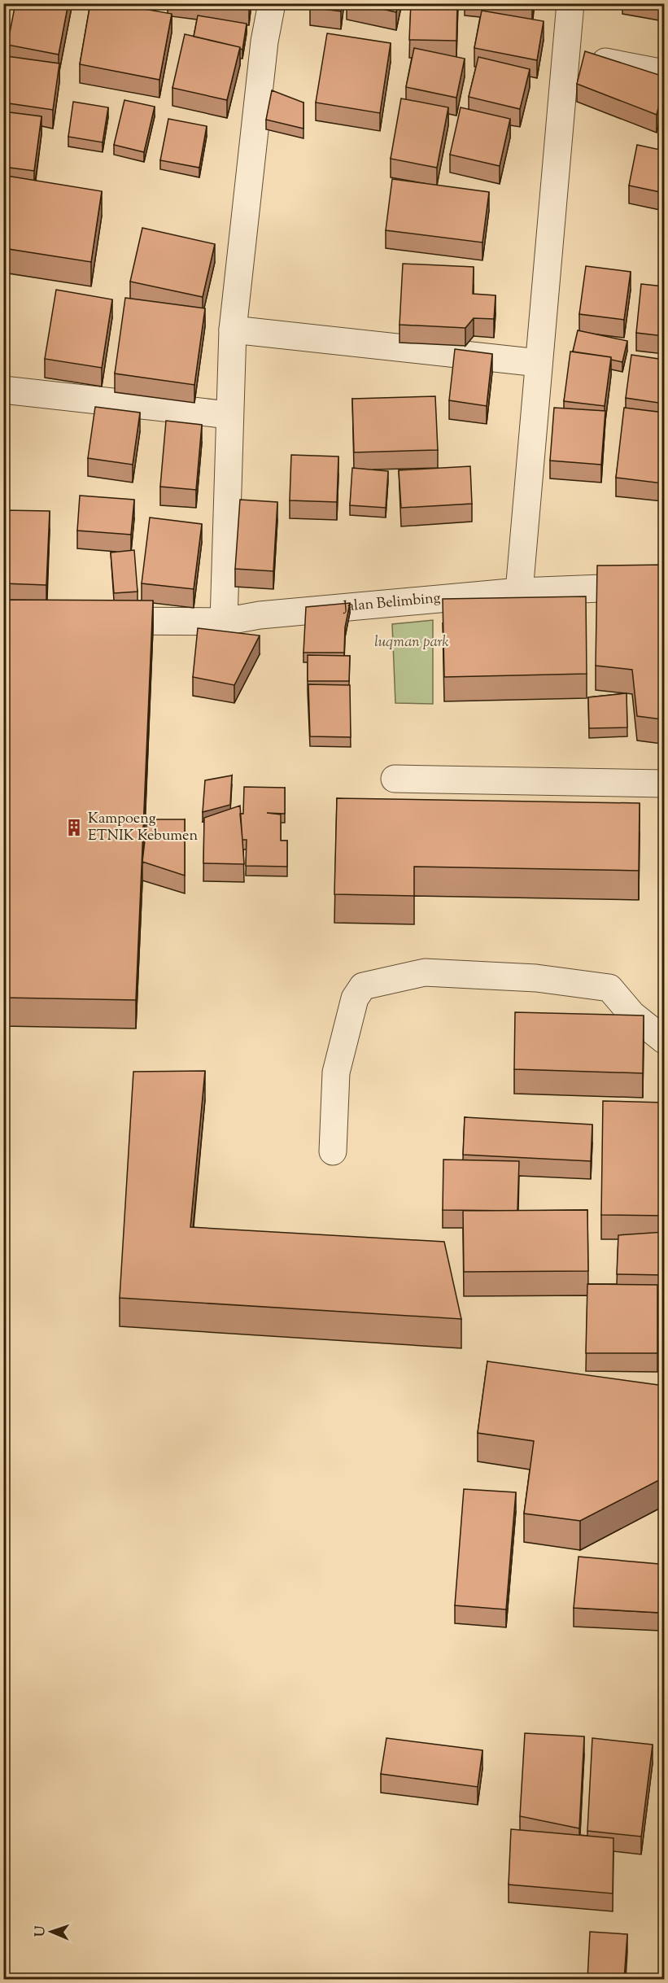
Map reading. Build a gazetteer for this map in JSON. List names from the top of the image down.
{
  "streets": {
    "street": ["Jalan Belimbing"]
  },
  "parks": ["luqman park"],
  "places": {
    "building": ["Kampoeng ETNIK Kebumen"]
  },
  "north": "left"
}
